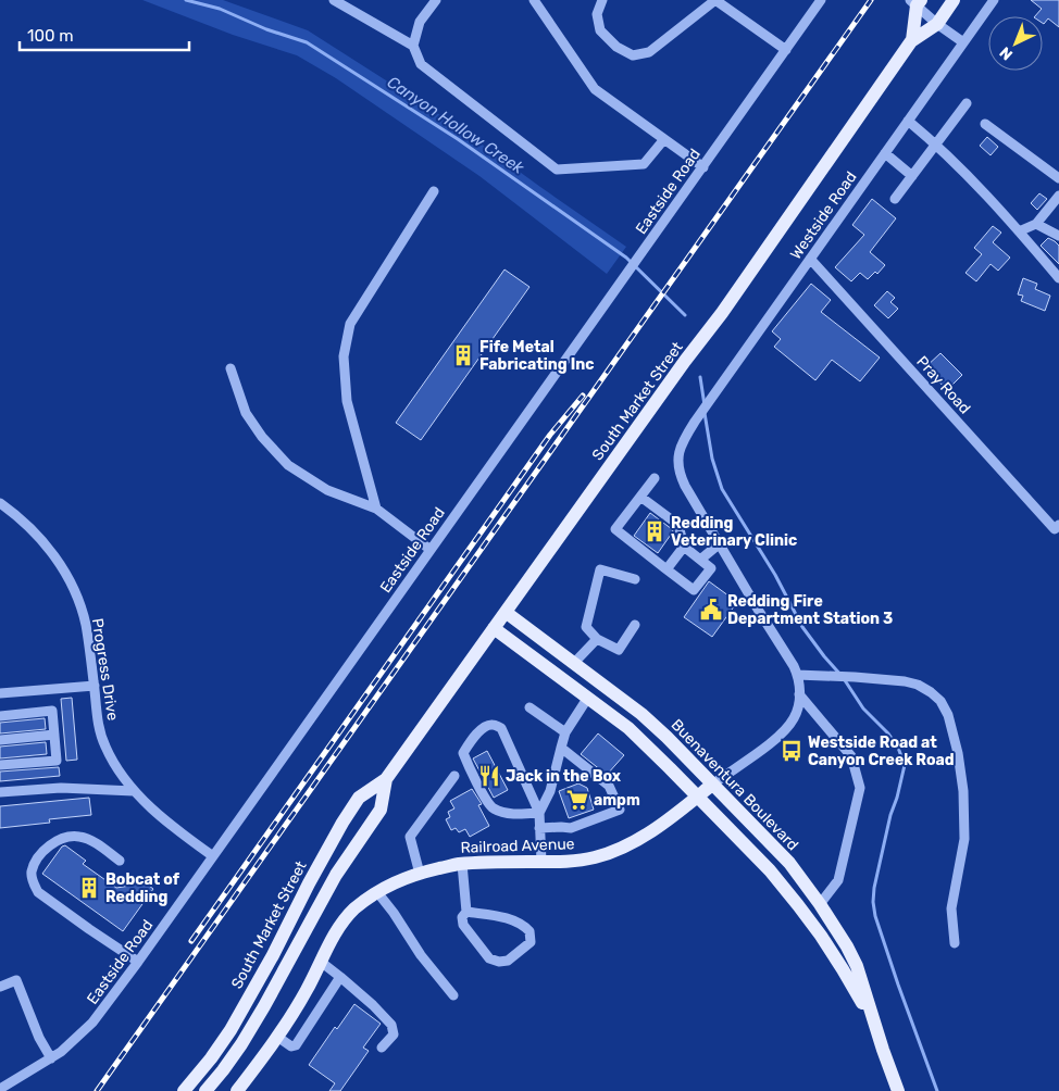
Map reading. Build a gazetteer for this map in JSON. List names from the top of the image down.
{
  "streets": {
    "main road": ["South Market Street", "Buenaventura Boulevard", "Railroad Avenue"],
    "street": [
      "Eastside Road",
      "Westside Road",
      "Pray Road",
      "Progress Drive"
    ]
  },
  "crossings": [
    ["Eastside Road", "Progress Drive"],
    ["Westside Road", "Pray Road"],
    ["South Market Street", "Buenaventura Boulevard"],
    ["Buenaventura Boulevard", "Railroad Avenue"]
  ],
  "water": ["Canyon Hollow Creek"],
  "places": {
    "building": ["Fife Metal Fabricating Inc", "Redding Veterinary Clinic", "Bobcat of Redding"],
    "public building": ["Redding Fire Department Station 3"],
    "bus stop": ["Westside Road at Canyon Creek Road"],
    "restaurant": ["Jack in the Box"],
    "supermarket": ["ampm"]
  },
  "scale_bar": "100 m",
  "north": "bottom left"
}
